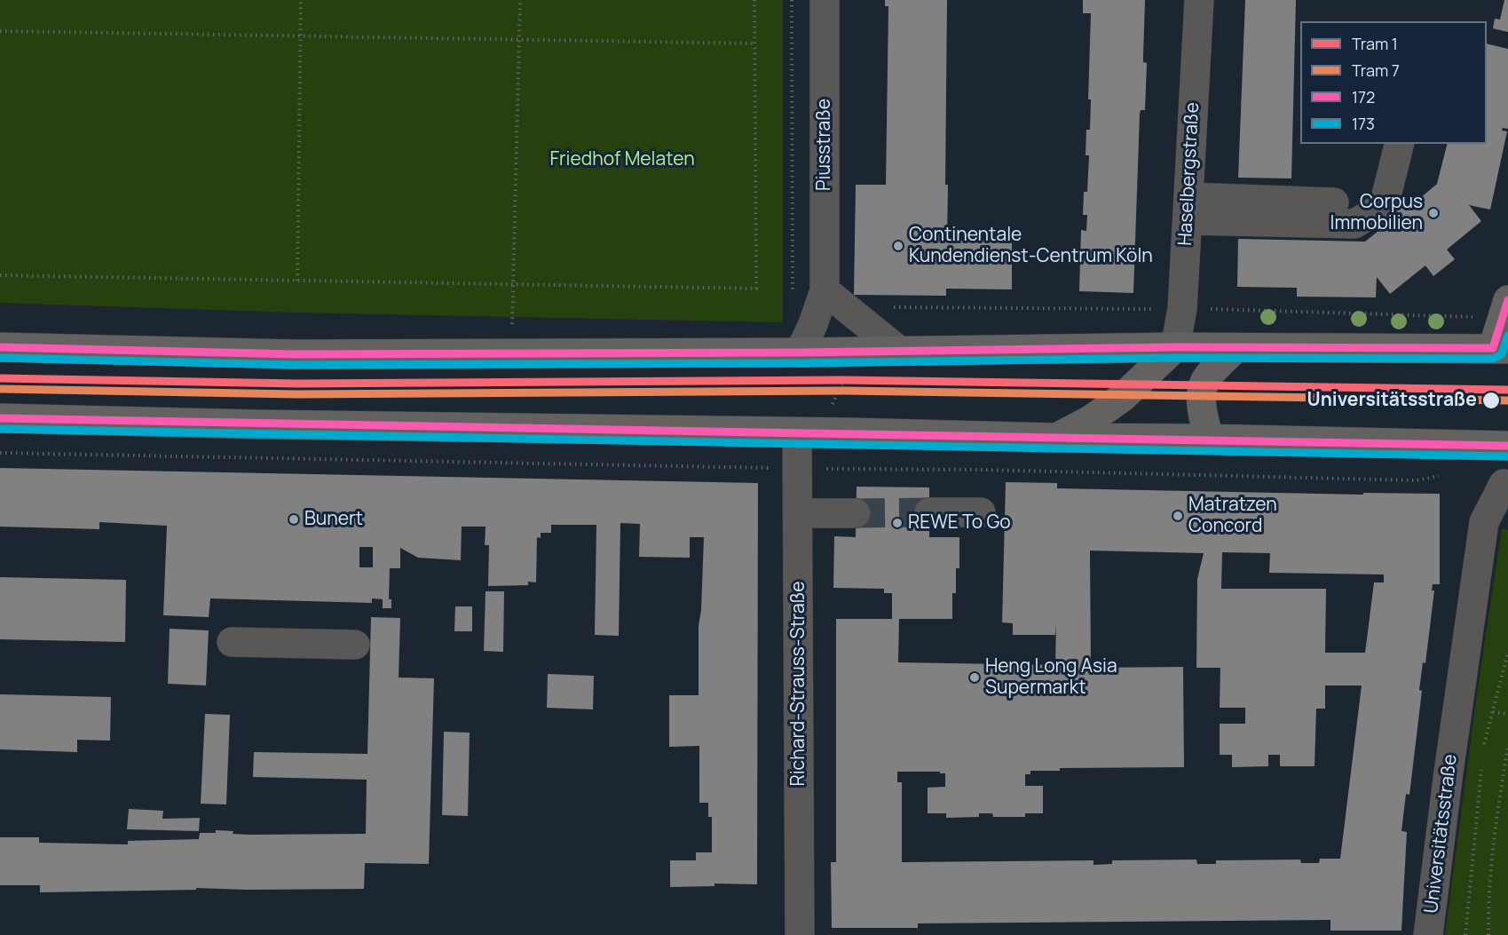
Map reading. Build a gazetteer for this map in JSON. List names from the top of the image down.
{
  "streets": {
    "street": [
      "Piusstraße",
      "Haselbergstraße",
      "Richard-Strauss-Straße",
      "Universitätsstraße"
    ]
  },
  "parks": ["Friedhof Melaten"],
  "places": [
    "Corpus Immobilien",
    "Continentale Kundendienst-Centrum Köln",
    "Universitätsstraße",
    "Matratzen Concord",
    "Bunert",
    "REWE To Go",
    "Heng Long Asia Supermarkt"
  ],
  "lines": [
    "transit line 172",
    "transit line 173",
    "tram line 1",
    "tram line 7"
  ],
  "legend": [
    "Tram 1",
    "Tram 7",
    "172",
    "173"
  ]
}
